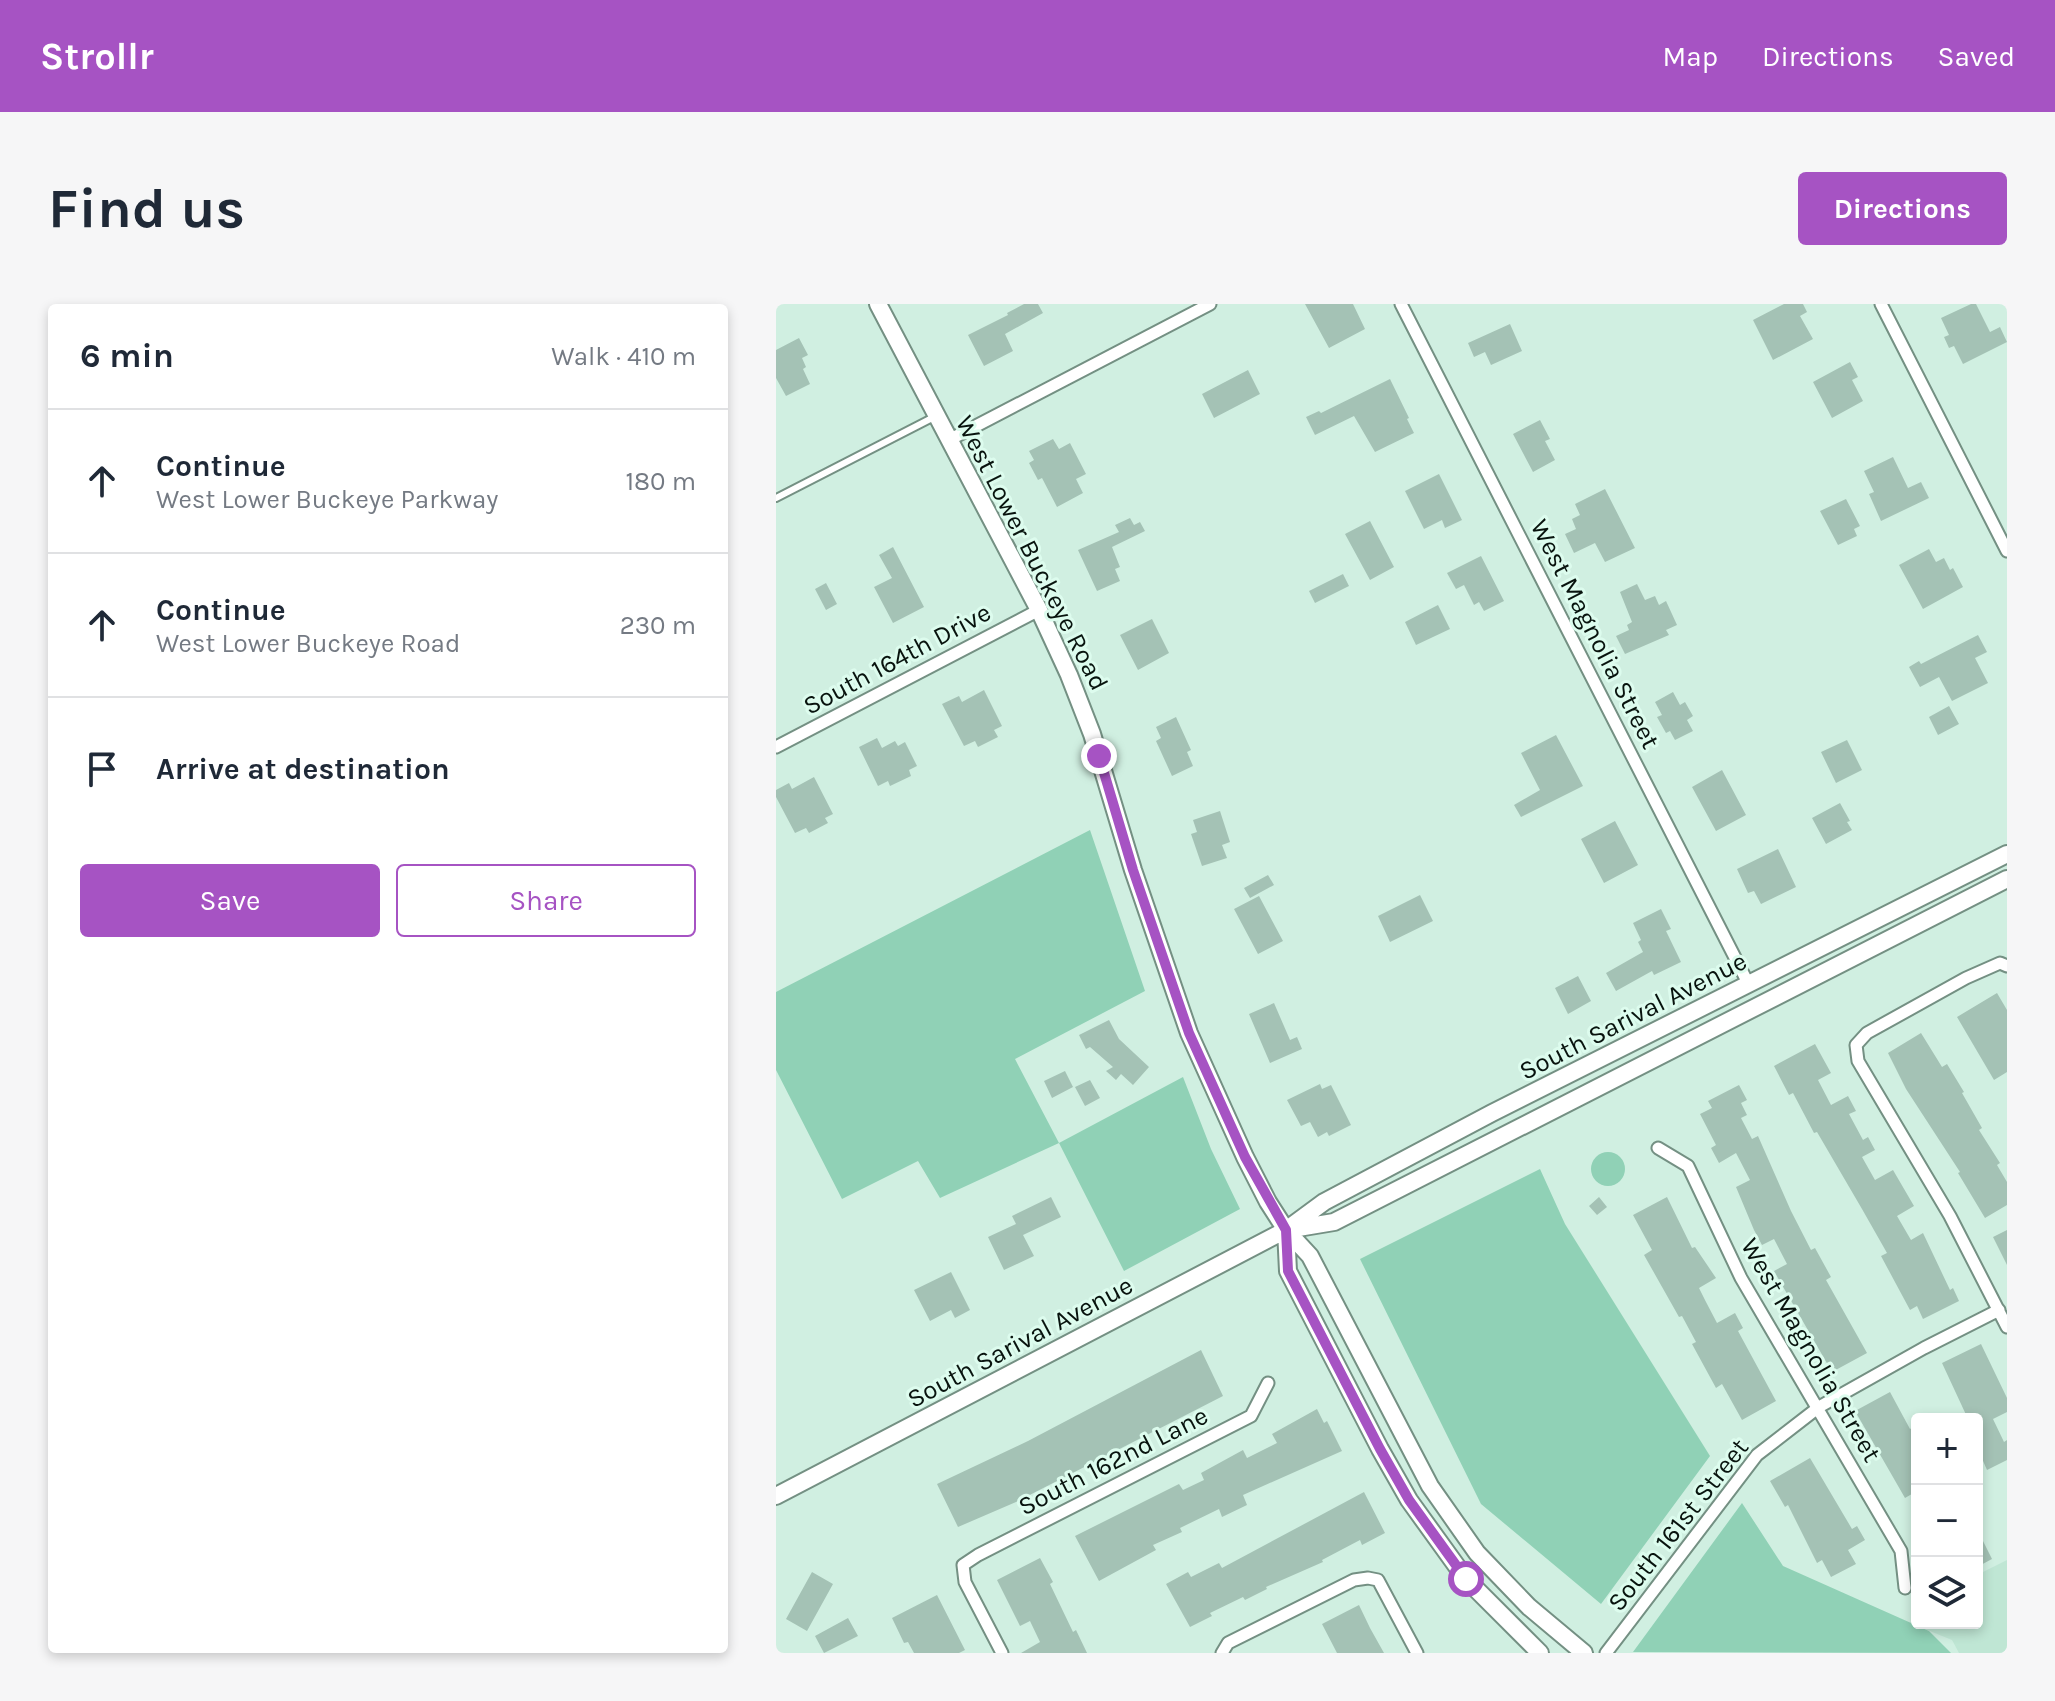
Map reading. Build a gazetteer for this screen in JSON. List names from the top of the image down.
{
  "streets": {
    "main road": ["West Lower Buckeye Road", "South Sarival Avenue"],
    "street": [
      "West Magnolia Street",
      "South 164th Drive",
      "South 162nd Lane",
      "South 161st Street"
    ]
  },
  "crossings": [
    ["West Lower Buckeye Road", "South 164th Drive"],
    ["West Lower Buckeye Road", "South Sarival Avenue"],
    ["West Magnolia Street", "South Sarival Avenue"],
    ["West Magnolia Street", "South 161st Street"]
  ],
  "page": {
    "header": "Strollr",
    "nav": ["Map", "Directions", "Saved"],
    "buttons": [
      "Directions",
      ["Save", "Share"]
    ],
    "title": "Find us",
    "heading": ["6 min", "Walk · 410 m"],
    "list": [
      ["Continue", "West Lower Buckeye Parkway", "180 m"],
      ["Continue", "West Lower Buckeye Road", "230 m"],
      "Arrive at destination"
    ],
    "map_buttons": ["+", "−"]
  }
}
